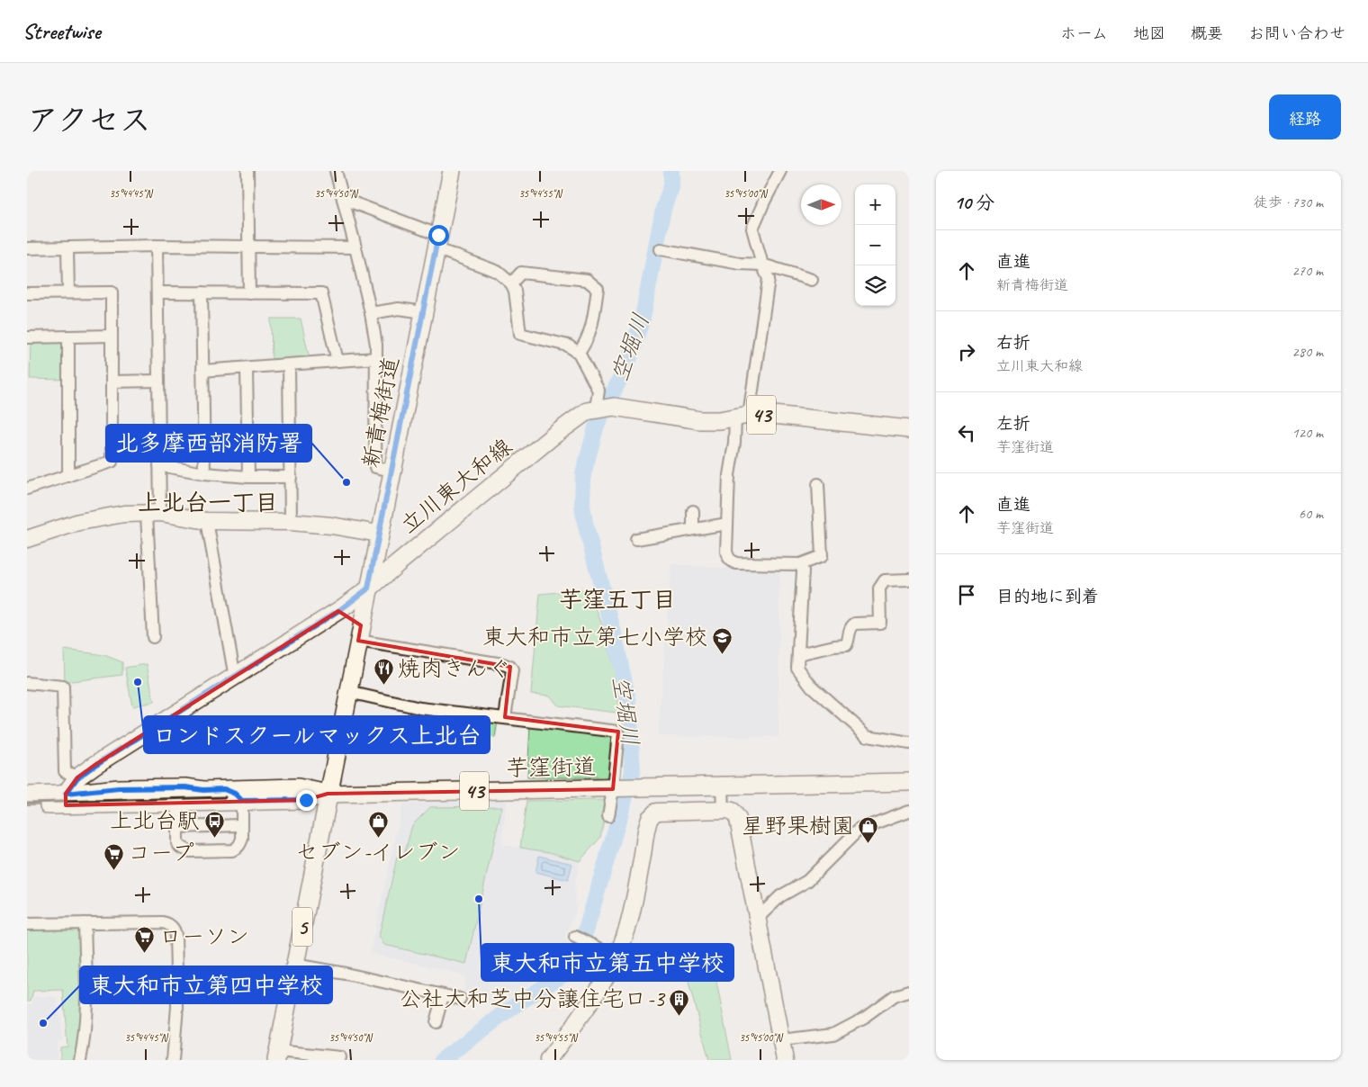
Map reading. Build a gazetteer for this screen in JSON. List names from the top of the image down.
{
  "streets": {
    "main road": [
      "新青梅街道",
      "43",
      "立川東大和線",
      "芋窪街道",
      "5"
    ]
  },
  "crossings": [
    ["新青梅街道", "立川東大和線"],
    ["新青梅街道", "芋窪街道"],
    ["立川東大和線", "芋窪街道"]
  ],
  "districts": ["上北台一丁目", "芋窪五丁目"],
  "water": ["空堀川"],
  "places": {
    "other": [
      "北多摩西部消防署",
      "ロンドスクールマックス上北台",
      "東大和市立第五中学校",
      "東大和市立第四中学校"
    ],
    "school or university": ["東大和市立第七小学校"],
    "restaurant": ["焼肉きんぐ"],
    "bus stop": ["上北台駅"],
    "shop": ["セブン-イレブン", "星野果樹園"],
    "supermarket": ["コープ", "ローソン"],
    "building": ["公社大和芝中分譲住宅ロ-3"]
  },
  "north": "right",
  "page": {
    "header": "Streetwise",
    "nav": [
      "ホーム",
      "地図",
      "概要",
      "お問い合わせ"
    ],
    "title": "アクセス",
    "buttons": "経路",
    "heading": ["10 分", "徒歩 · 730 m"],
    "map_buttons": ["+", "−"],
    "list": [
      ["直進", "新青梅街道", "270 m"],
      ["右折", "立川東大和線", "280 m"],
      ["左折", "芋窪街道", "120 m"],
      ["直進", "芋窪街道", "60 m"],
      "目的地に到着"
    ]
  },
  "coordinates": [
    "35°44'45\"N",
    "35°44'50\"N",
    "35°44'55\"N",
    "35°45'00\"N"
  ]
}
